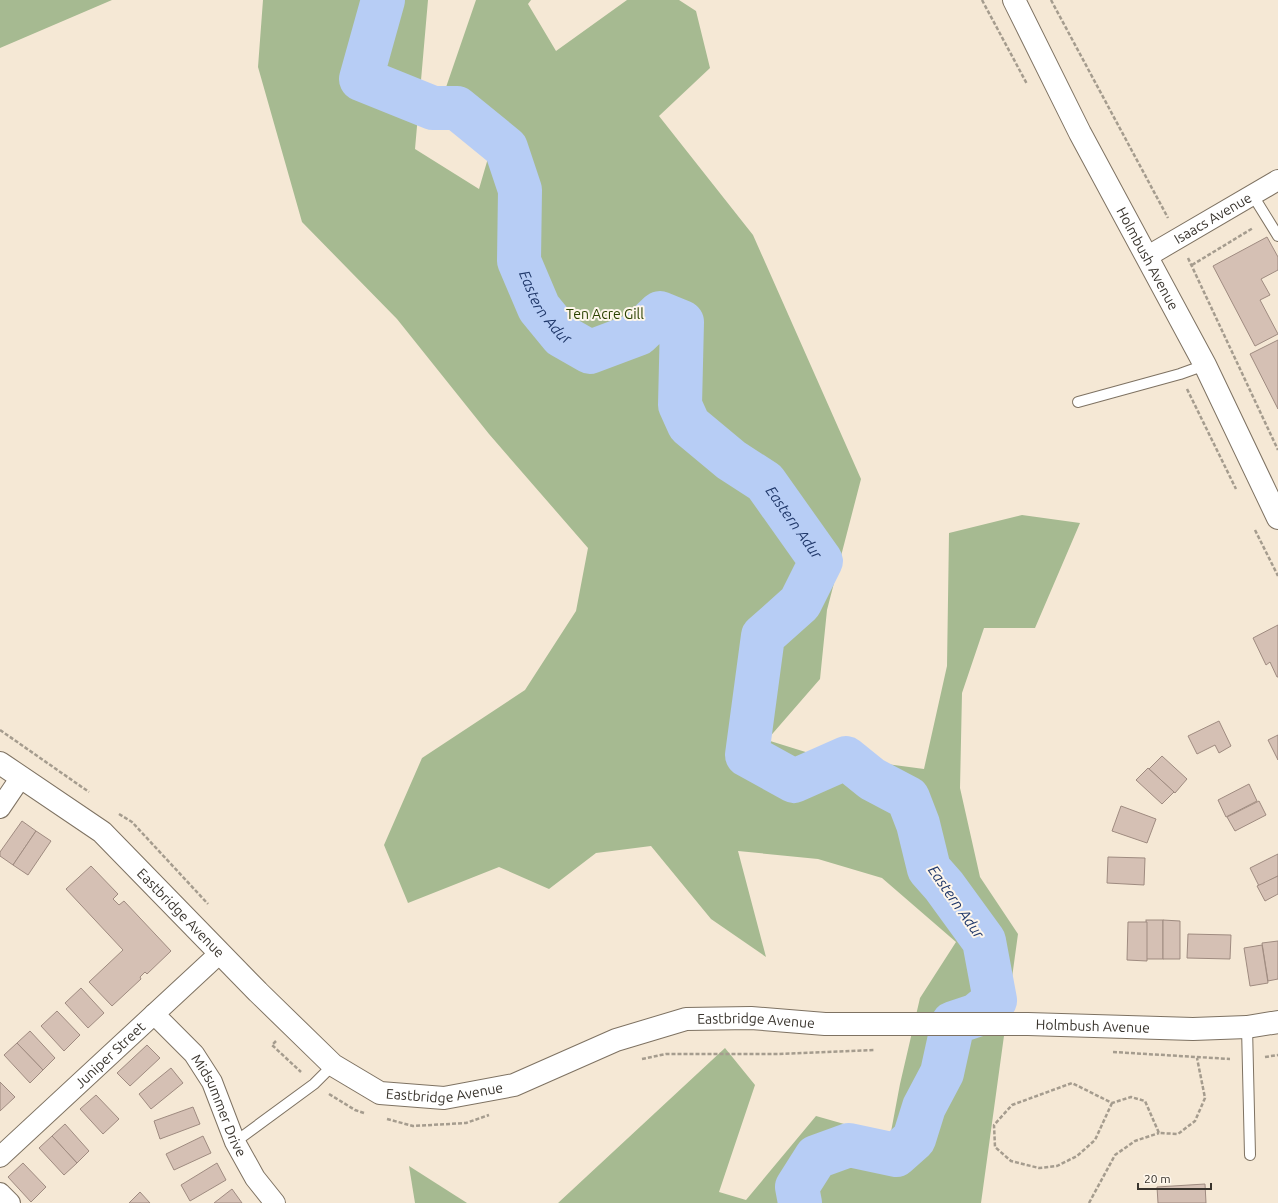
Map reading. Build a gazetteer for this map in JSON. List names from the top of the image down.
{
  "streets": {
    "street": [
      "Isaacs Avenue",
      "Holmbush Avenue",
      "Eastbridge Avenue",
      "Juniper Street",
      "Midsummer Drive"
    ]
  },
  "crossings": [
    ["Isaacs Avenue", "Holmbush Avenue"],
    ["Holmbush Avenue", "Eastbridge Avenue"],
    ["Eastbridge Avenue", "Juniper Street"],
    ["Juniper Street", "Midsummer Drive"]
  ],
  "water": ["Eastern Adur"],
  "parks": ["Ten Acre Gill"],
  "scale_bar": "20 m"
}
